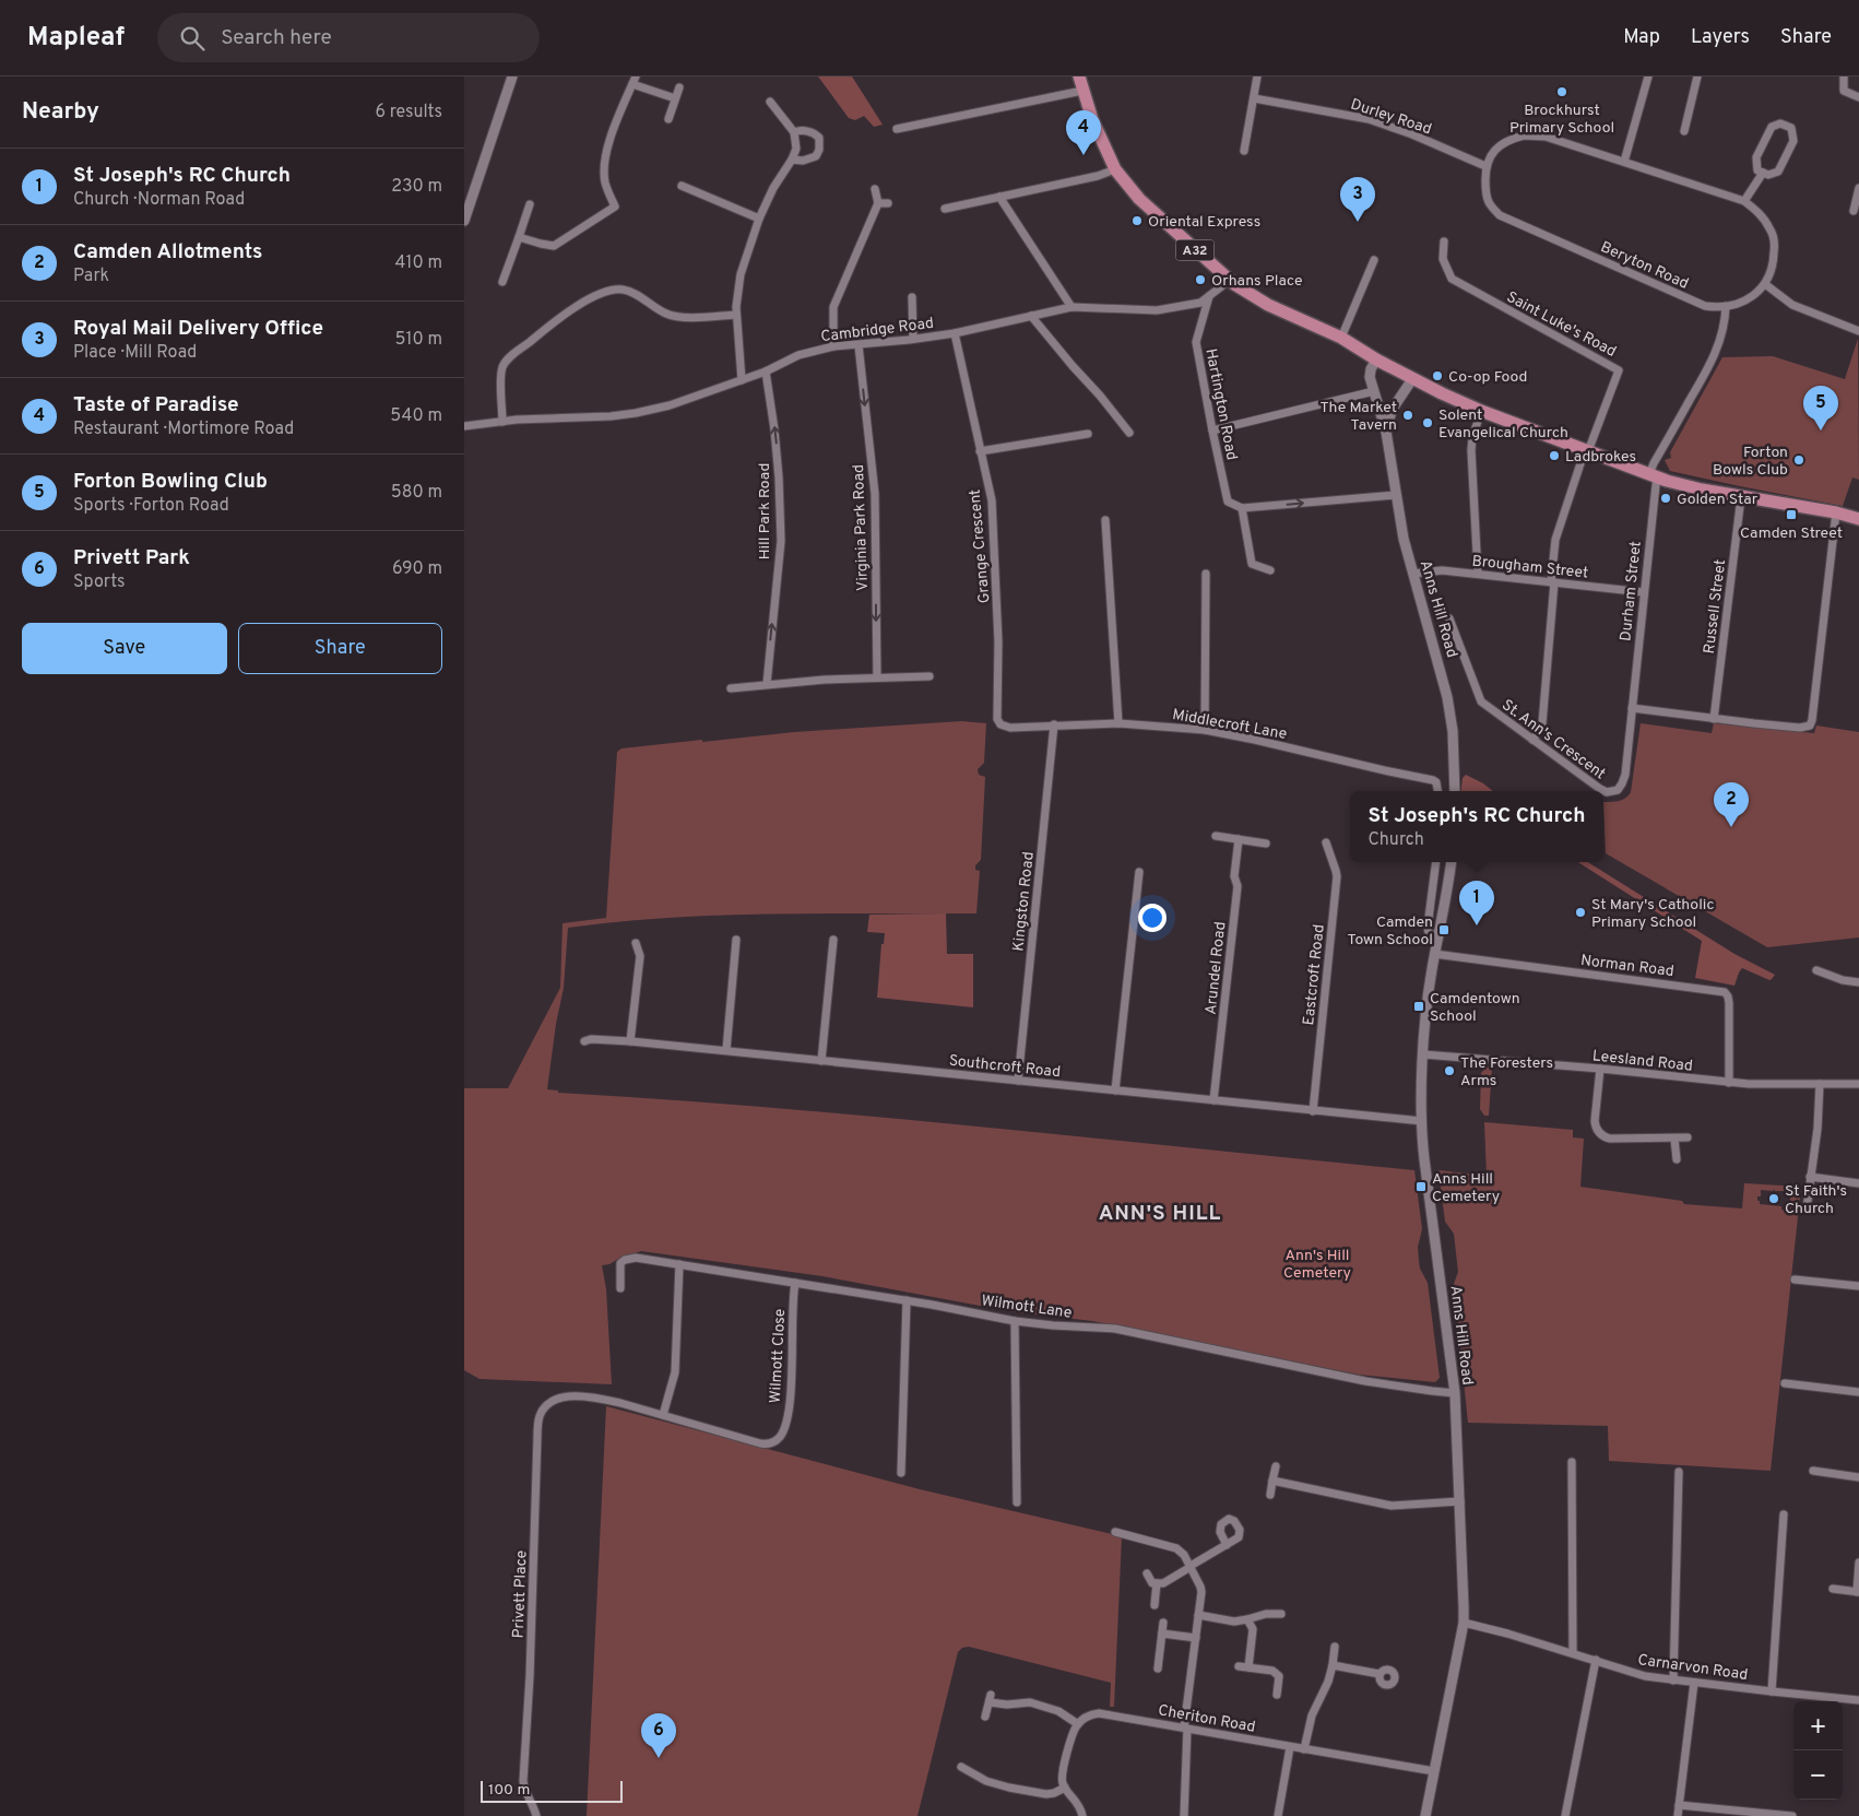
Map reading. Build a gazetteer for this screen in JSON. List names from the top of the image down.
{
  "streets": {
    "main road": ["A32"],
    "street": [
      "Durley Road",
      "Beryton Road",
      "Saint Luke's Road",
      "Cambridge Road",
      "Hartington Road",
      "Hill Park Road",
      "Virginia Park Road",
      "Grange Crescent",
      "Brougham Street",
      "Durham Street",
      "Russell Street",
      "Anns Hill Road",
      "Middlecroft Lane",
      "St. Ann's Crescent",
      "Kingston Road",
      "Norman Road",
      "Arundel Road",
      "Eastcroft Road",
      "Leesland Road",
      "Southcroft Road",
      "Wilmott Lane",
      "Wilmott Close",
      "Privett Place",
      "Carnarvon Road",
      "Cheriton Road"
    ]
  },
  "crossings": [
    ["Durley Road", "Beryton Road"],
    ["A32", "Saint Luke's Road"],
    ["A32", "Cambridge Road"],
    ["A32", "Durham Street"],
    ["A32", "Russell Street"],
    ["A32", "Anns Hill Road"],
    ["Beryton Road", "Durham Street"],
    ["Cambridge Road", "Hartington Road"],
    ["Cambridge Road", "Hill Park Road"],
    ["Cambridge Road", "Virginia Park Road"],
    ["Cambridge Road", "Grange Crescent"],
    ["Grange Crescent", "Middlecroft Lane"],
    ["Brougham Street", "Durham Street"],
    ["Brougham Street", "Anns Hill Road"],
    ["Durham Street", "St. Ann's Crescent"],
    ["Anns Hill Road", "Norman Road"],
    ["Anns Hill Road", "Leesland Road"],
    ["Anns Hill Road", "Southcroft Road"],
    ["Anns Hill Road", "Wilmott Lane"],
    ["Anns Hill Road", "Carnarvon Road"],
    ["Anns Hill Road", "Cheriton Road"],
    ["Middlecroft Lane", "Kingston Road"],
    ["Kingston Road", "Southcroft Road"],
    ["Norman Road", "Leesland Road"],
    ["Arundel Road", "Southcroft Road"],
    ["Eastcroft Road", "Southcroft Road"],
    ["Wilmott Lane", "Wilmott Close"],
    ["Wilmott Close", "Privett Place"]
  ],
  "one_way": ["Hill Park Road", "Virginia Park Road"],
  "districts": ["ANN'S HILL"],
  "parks": ["Ann's Hill Cemetery"],
  "places": {
    "other": [
      "Brockhurst Primary School",
      "Oriental Express",
      "Orhans Place",
      "Co-op Food",
      "The Market Tavern",
      "Solent Evangelical Church",
      "Ladbrokes",
      "Forton Bowls Club",
      "Golden Star",
      "St Mary's Catholic Primary School",
      "The Foresters Arms",
      "St Faith's Church"
    ],
    "transit": [
      "Camden Street",
      "Camden Town School",
      "Camdentown School",
      "Anns Hill Cemetery"
    ]
  },
  "scale_bar": "100 m",
  "page": {
    "header": "Mapleaf",
    "search": "Search here",
    "nav": ["Map", "Layers", "Share"],
    "heading": ["Nearby", "6 results"],
    "pins": [
      "4",
      "3",
      "5",
      "2",
      "1",
      "6"
    ],
    "list": [
      {
        "mark": "1",
        "name": "St Joseph's RC Church",
        "note": "Church · Norman Road",
        "value": "230 m"
      },
      {
        "mark": "2",
        "name": "Camden Allotments",
        "note": "Park",
        "value": "410 m"
      },
      {
        "mark": "3",
        "name": "Royal Mail Delivery Office",
        "note": "Place · Mill Road",
        "value": "510 m"
      },
      {
        "mark": "4",
        "name": "Taste of Paradise",
        "note": "Restaurant · Mortimore Road",
        "value": "540 m"
      },
      {
        "mark": "5",
        "name": "Forton Bowling Club",
        "note": "Sports · Forton Road",
        "value": "580 m"
      },
      {
        "mark": "6",
        "name": "Privett Park",
        "note": "Sports",
        "value": "690 m"
      }
    ],
    "buttons": ["Save", "Share"],
    "popup": ["St Joseph's RC Church", "Church"],
    "map_buttons": ["+", "−"],
    "scale": "100 m"
  }
}
